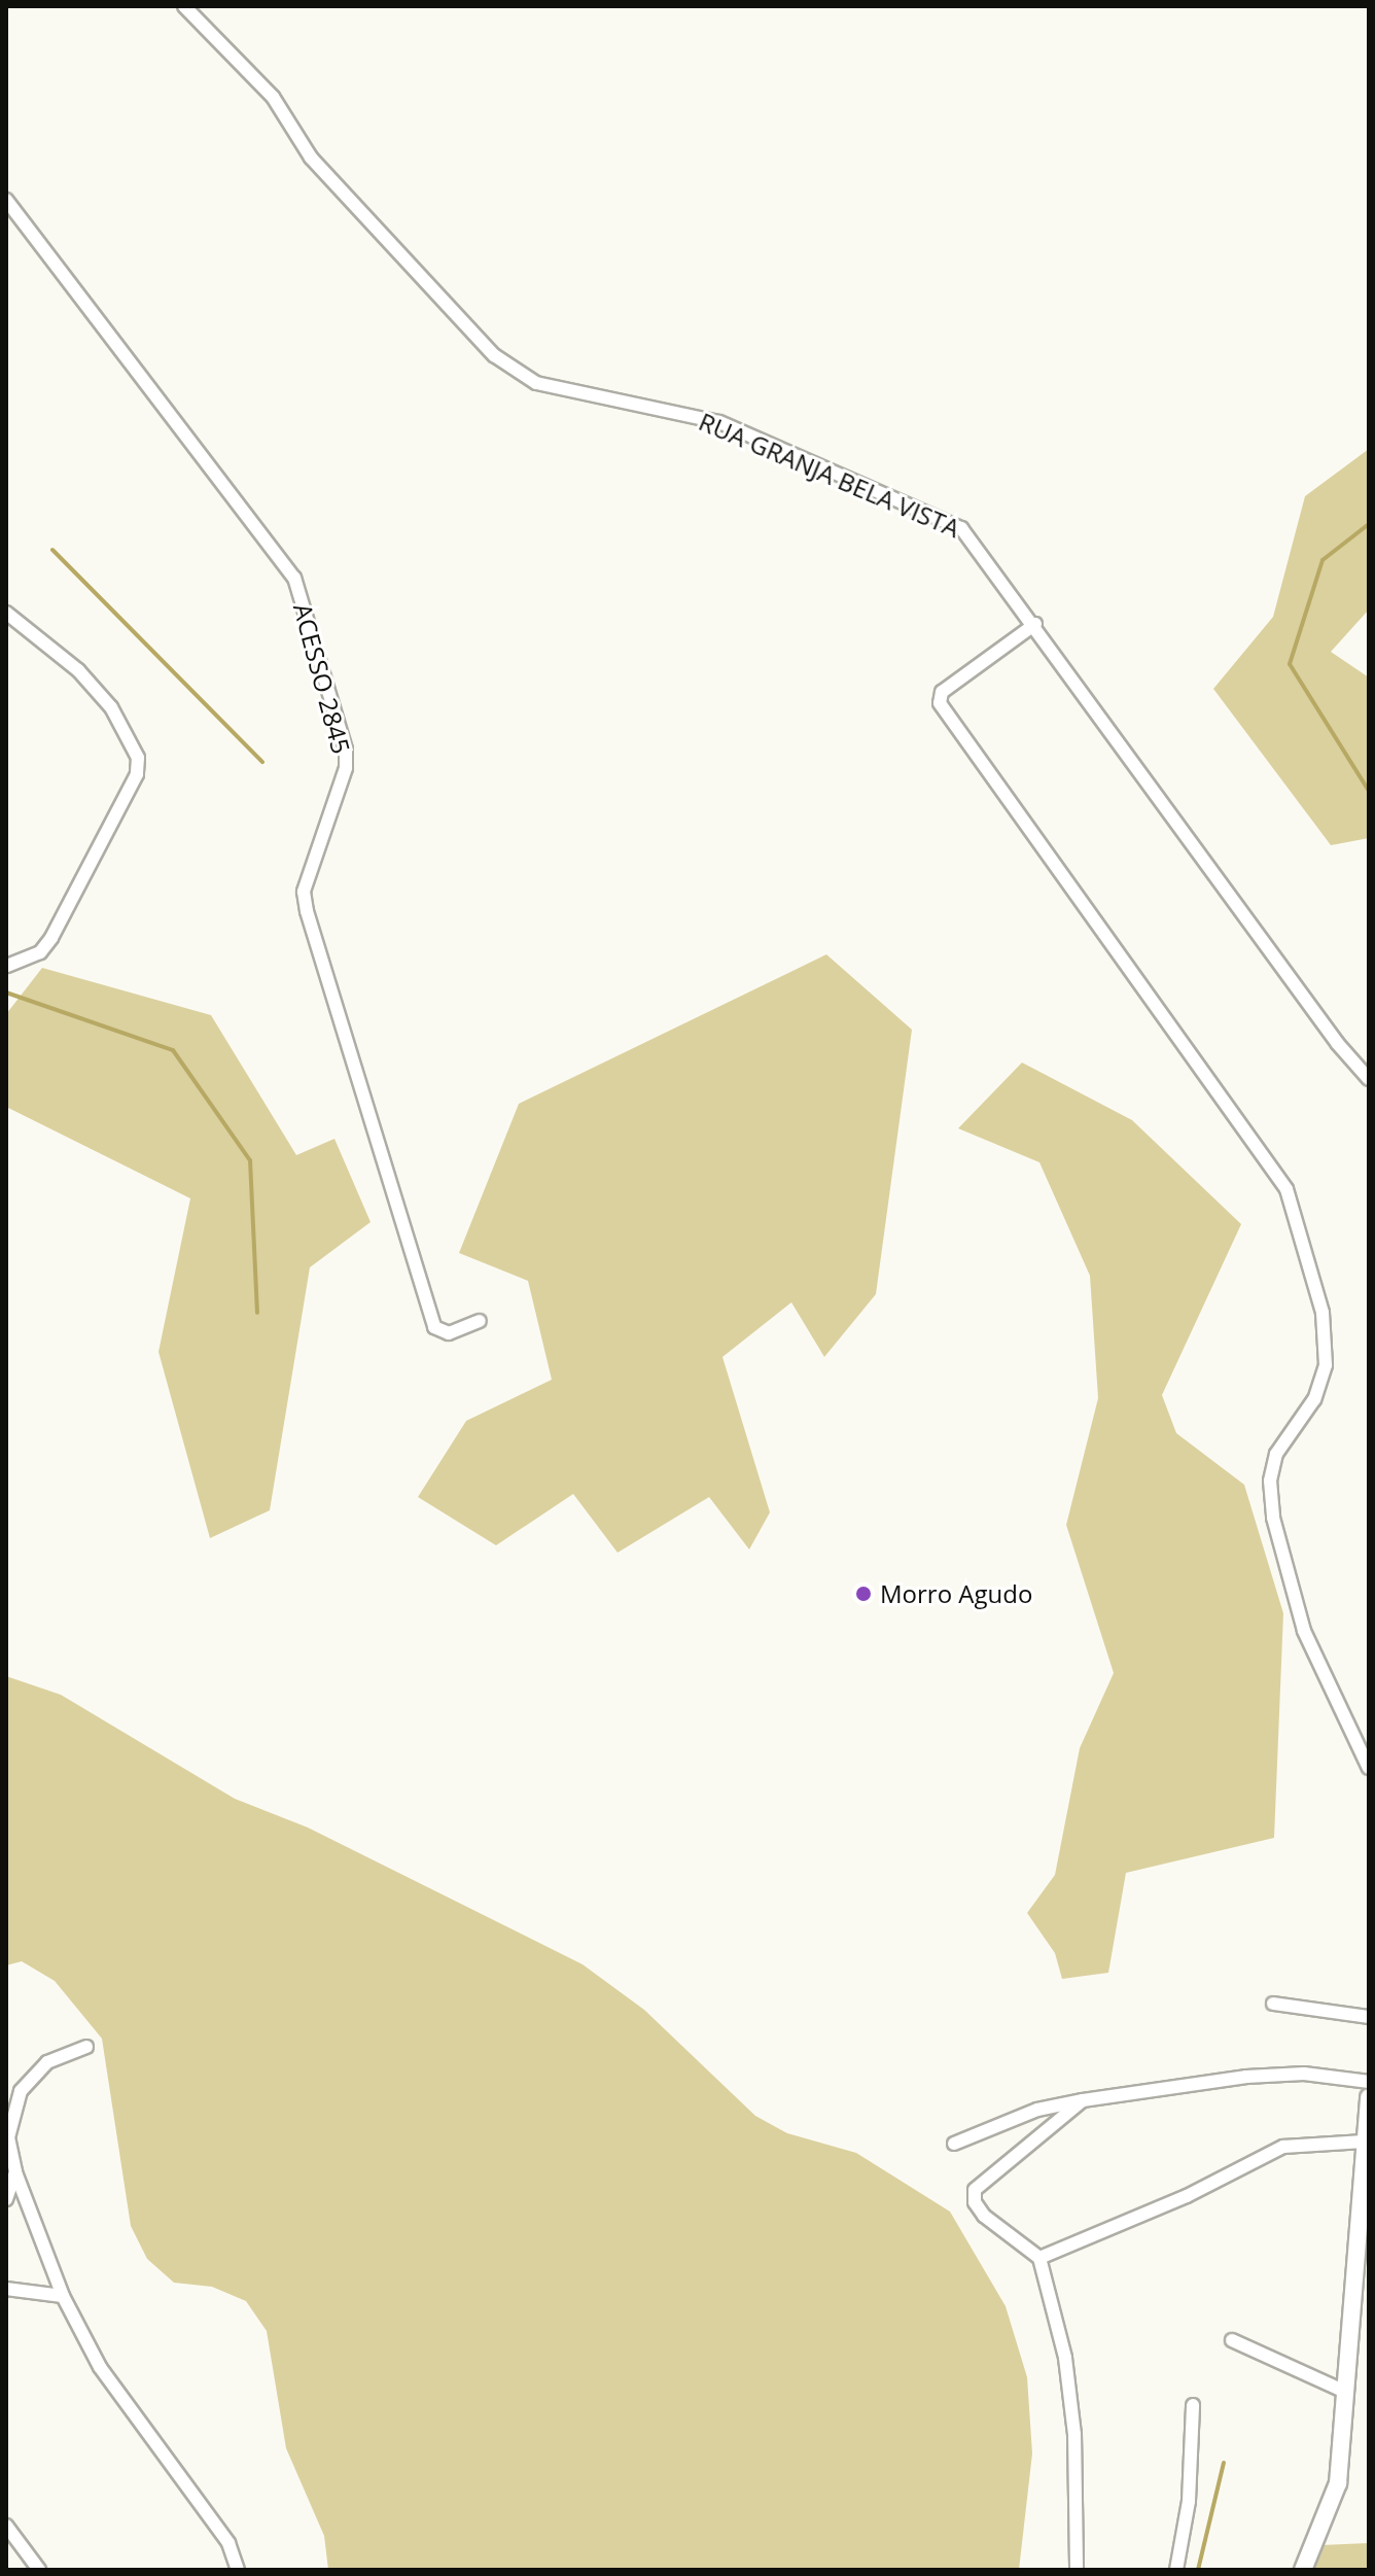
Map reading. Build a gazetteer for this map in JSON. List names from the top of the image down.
{
  "streets": {
    "street": ["RUA GRANJA BELA VISTA", "ACESSO 2845"]
  },
  "places": ["Morro Agudo"]
}
